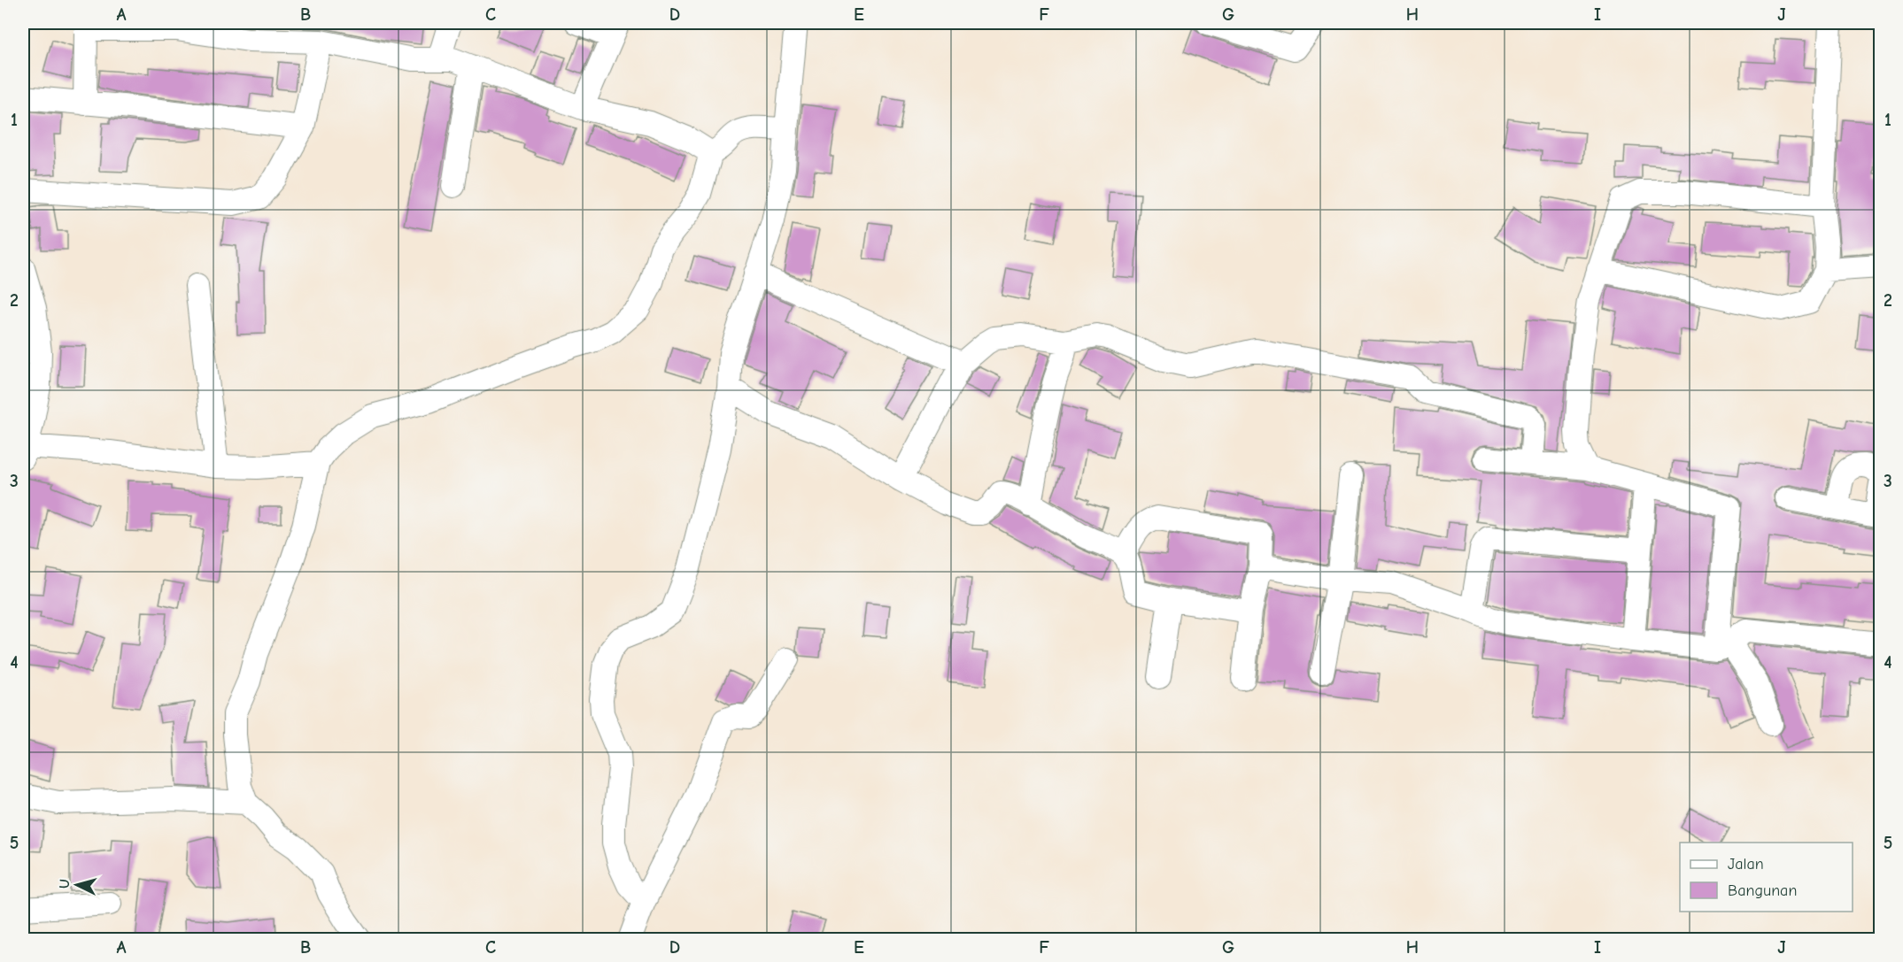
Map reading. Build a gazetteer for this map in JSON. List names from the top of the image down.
{
  "legend": ["Jalan", "Bangunan"],
  "north": "left",
  "grid": {
    "columns": [
      "A",
      "B",
      "C",
      "D",
      "E",
      "F",
      "G",
      "H",
      "I",
      "J"
    ],
    "rows": [
      "1",
      "2",
      "3",
      "4",
      "5"
    ]
  }
}
